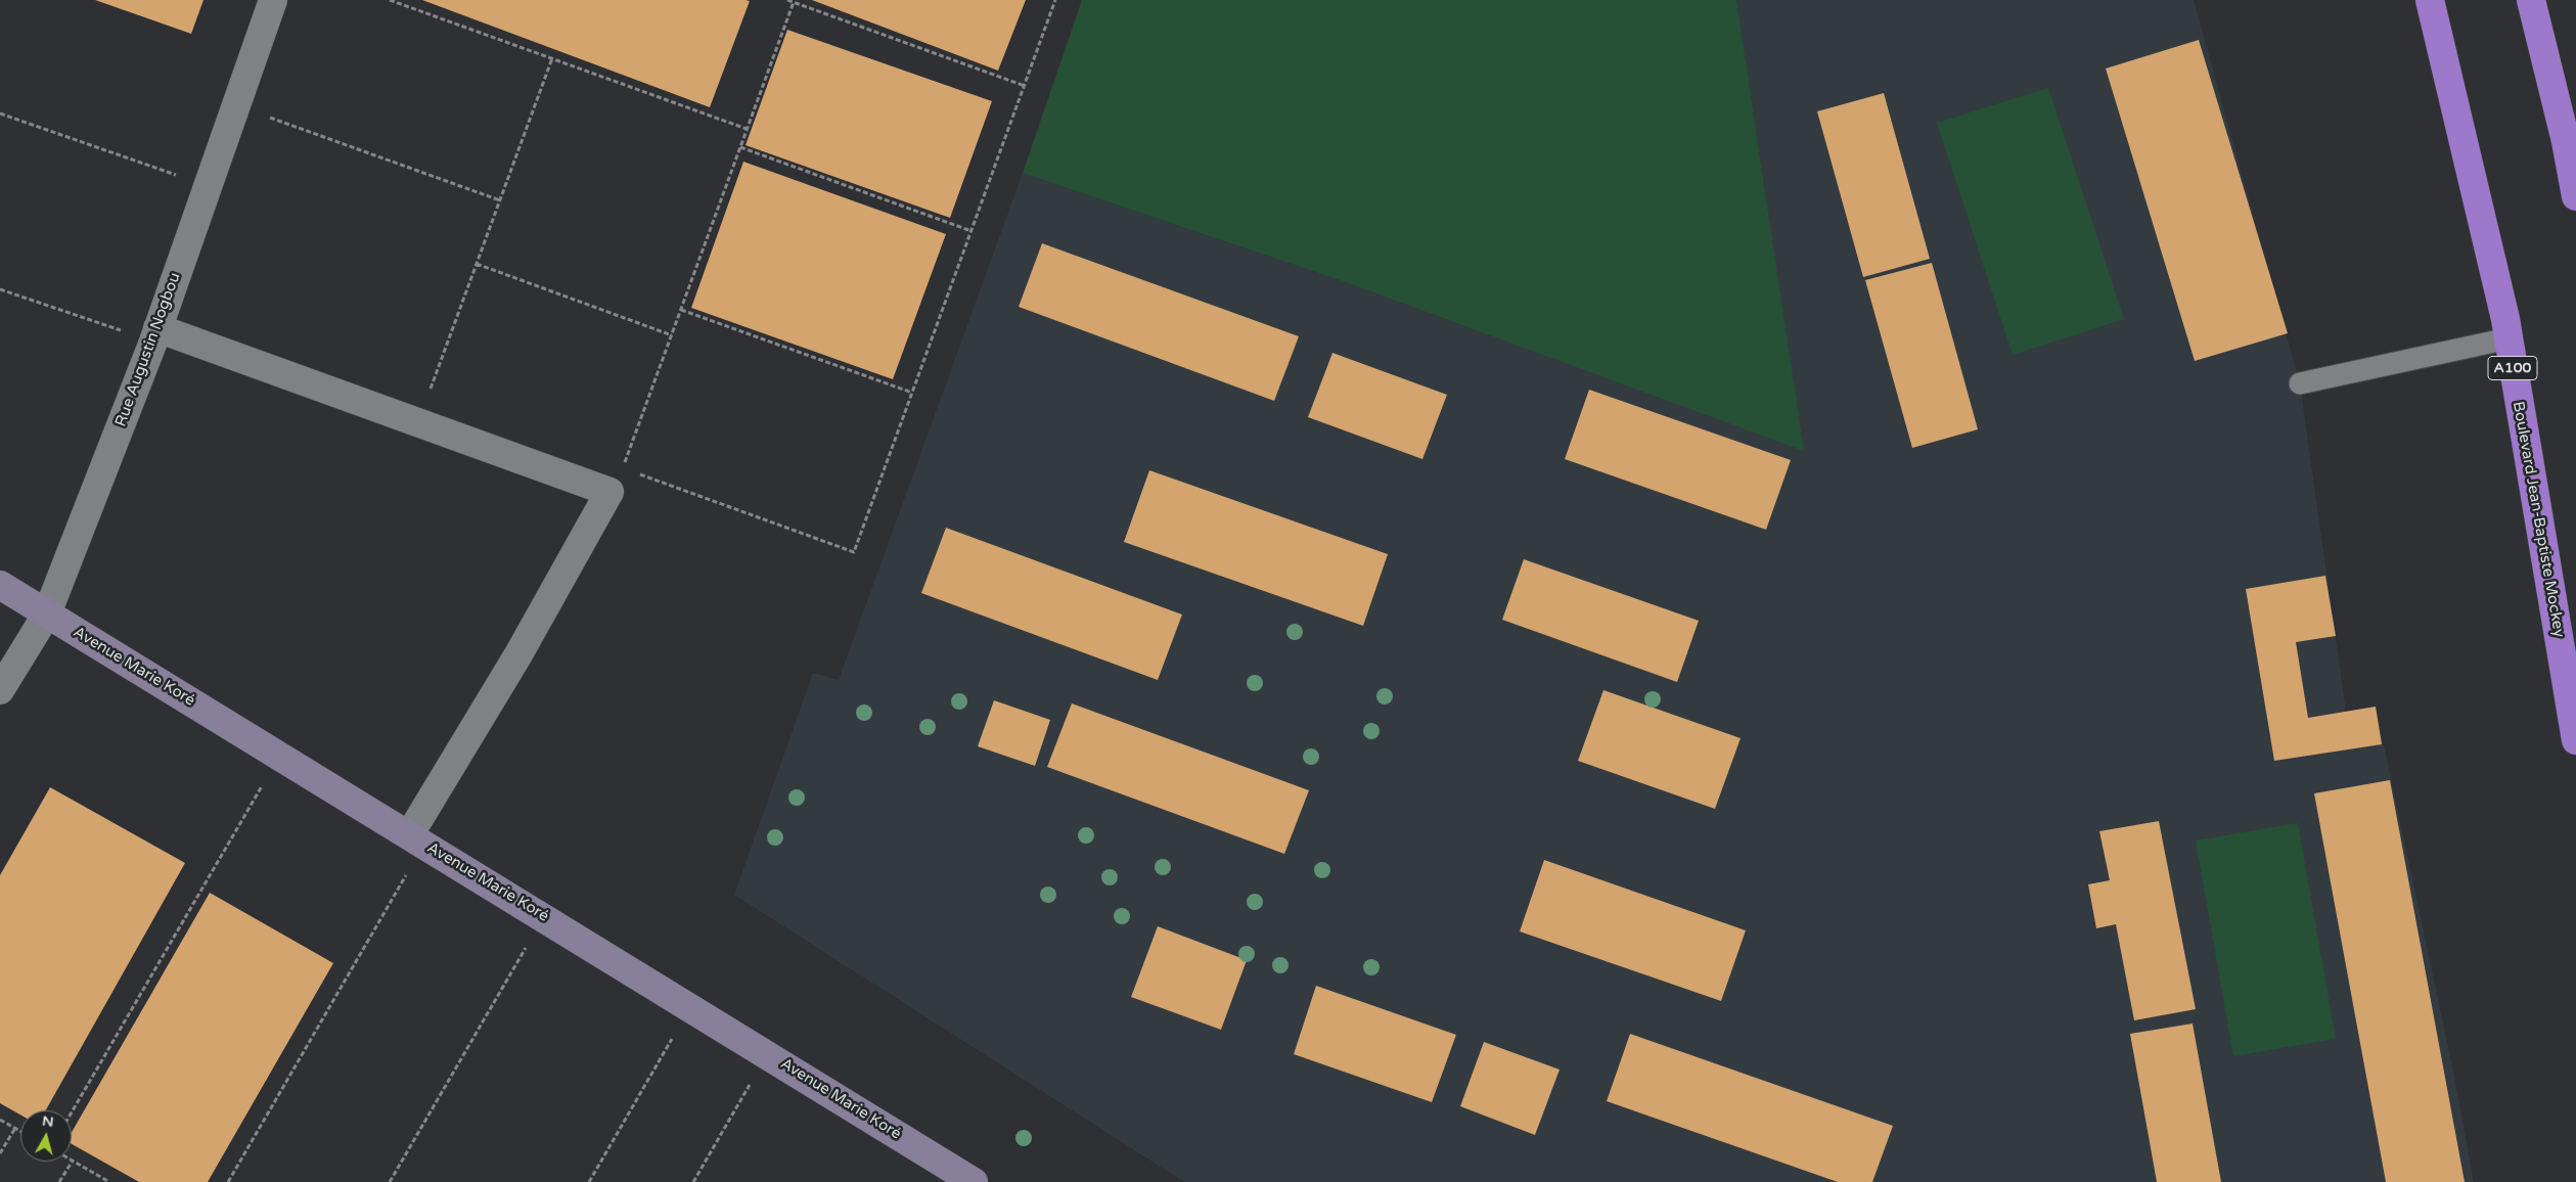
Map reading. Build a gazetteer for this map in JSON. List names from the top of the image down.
{
  "streets": {
    "highway": ["A100", "Boulevard Jean-Baptiste Mockey"],
    "main road": ["Avenue Marie Koré"],
    "street": ["Rue Augustin Nogbou"]
  },
  "crossings": [
    ["Rue Augustin Nogbou", "Avenue Marie Koré"]
  ],
  "north": "top"
}
